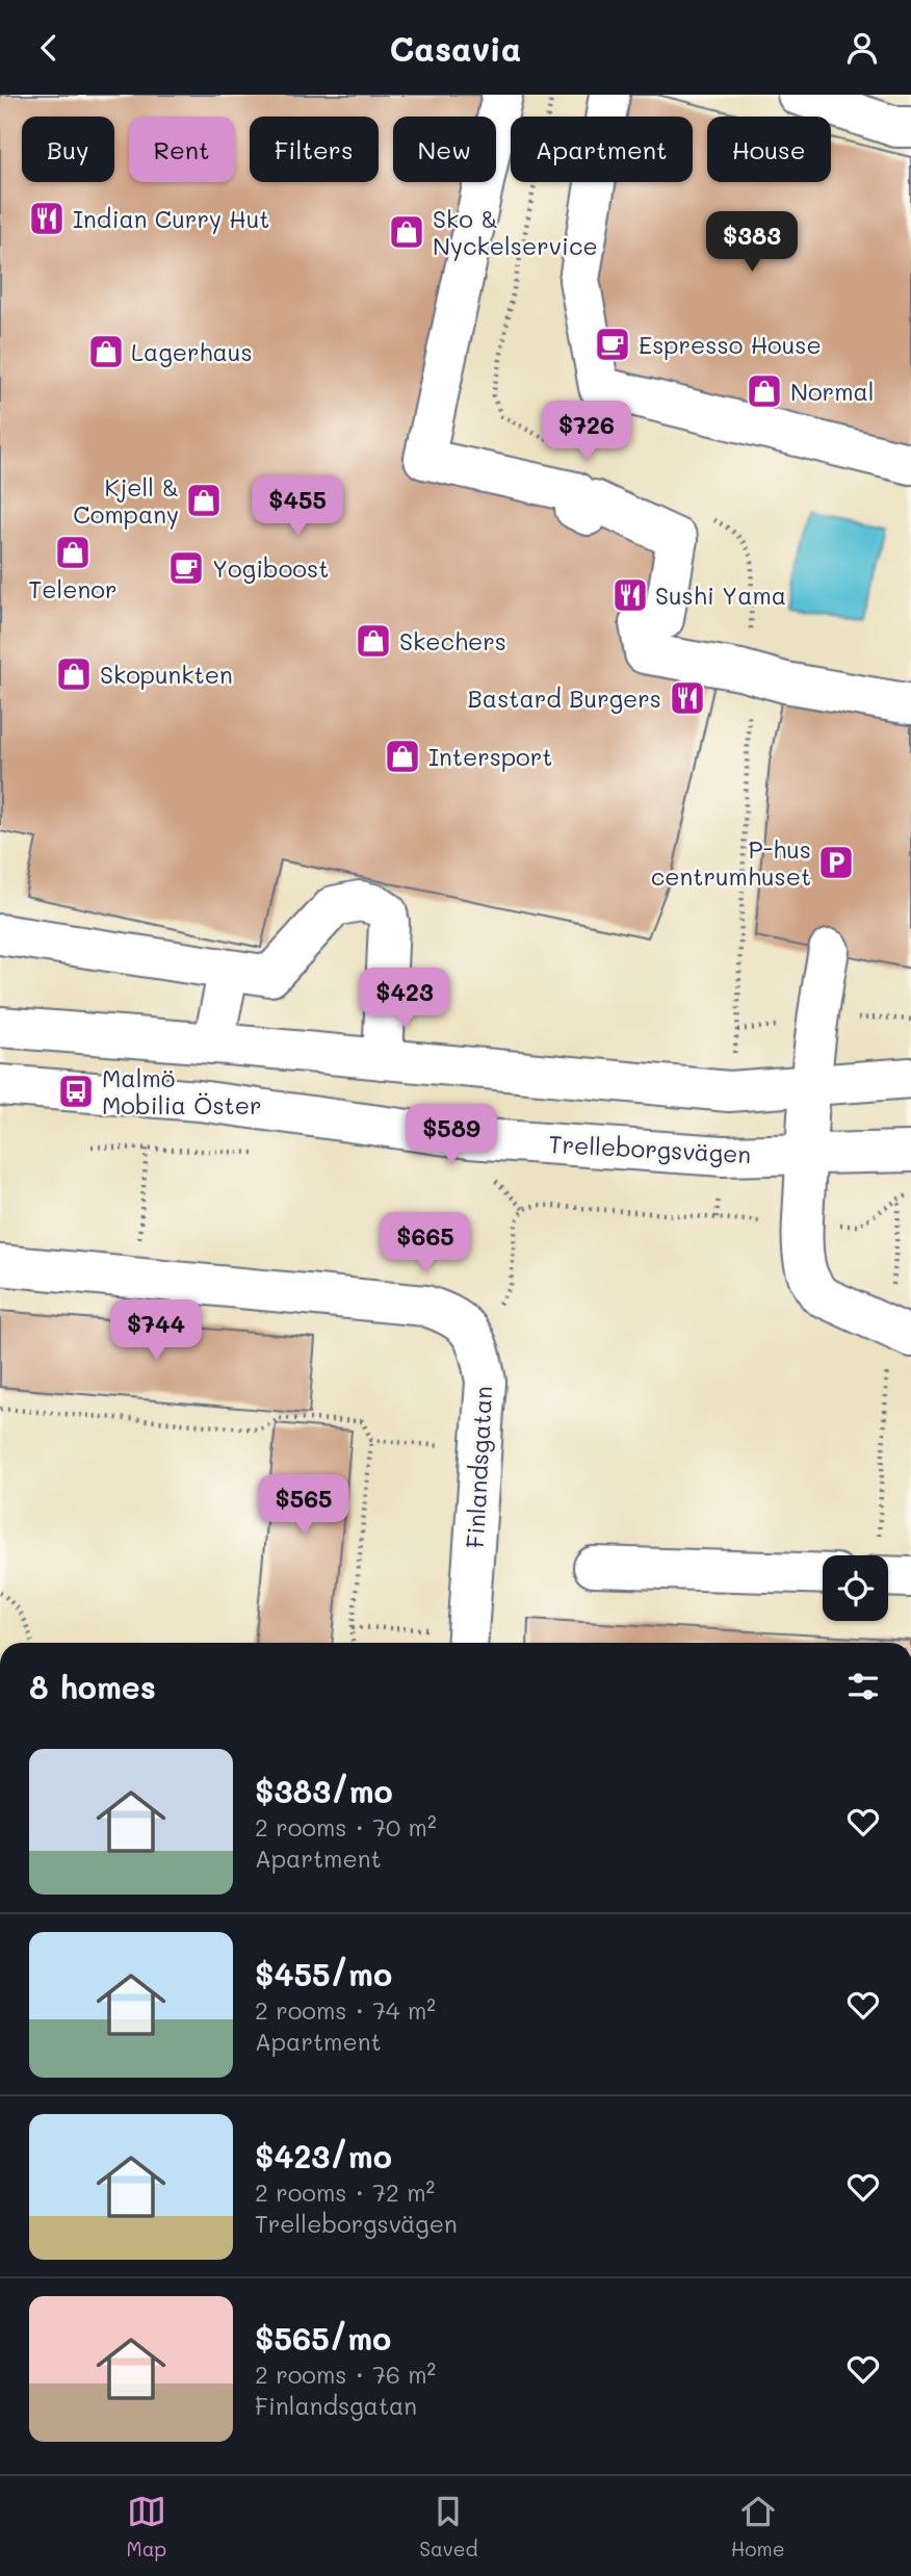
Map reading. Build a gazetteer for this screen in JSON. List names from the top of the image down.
{
  "streets": {
    "street": ["Trelleborgsvägen", "Finlandsgatan"]
  },
  "places": {
    "restaurant": ["Indian Curry Hut", "Sushi Yama", "Bastard Burgers"],
    "shop": [
      "Sko & Nyckelservice",
      "Lagerhaus",
      "Normal",
      "Kjell & Company",
      "Telenor",
      "Skechers",
      "Skopunkten",
      "Intersport"
    ],
    "cafe": ["Espresso House", "Yogiboost"],
    "parking": ["P-hus centrumhuset"],
    "bus stop": ["Malmö Mobilia Öster"]
  },
  "page": {
    "header": "Casavia",
    "chip": [
      "Buy",
      "Rent",
      "Filters",
      "New",
      "Apartment",
      "House"
    ],
    "price": [
      "$383",
      "$726",
      "$455",
      "$423",
      "$589",
      "$665",
      "$744",
      "$565"
    ],
    "heading": "8 homes",
    "list": [
      {
        "name": "$383/mo",
        "note": "2 rooms · 70 m² · Apartment"
      },
      {
        "name": "$455/mo",
        "note": "2 rooms · 74 m² · Apartment"
      },
      {
        "name": "$423/mo",
        "note": "2 rooms · 72 m² · Trelleborgsvägen"
      },
      {
        "name": "$565/mo",
        "note": "2 rooms · 76 m² · Finlandsgatan"
      }
    ],
    "tabs": ["Map", "Saved", "Home"]
  }
}
